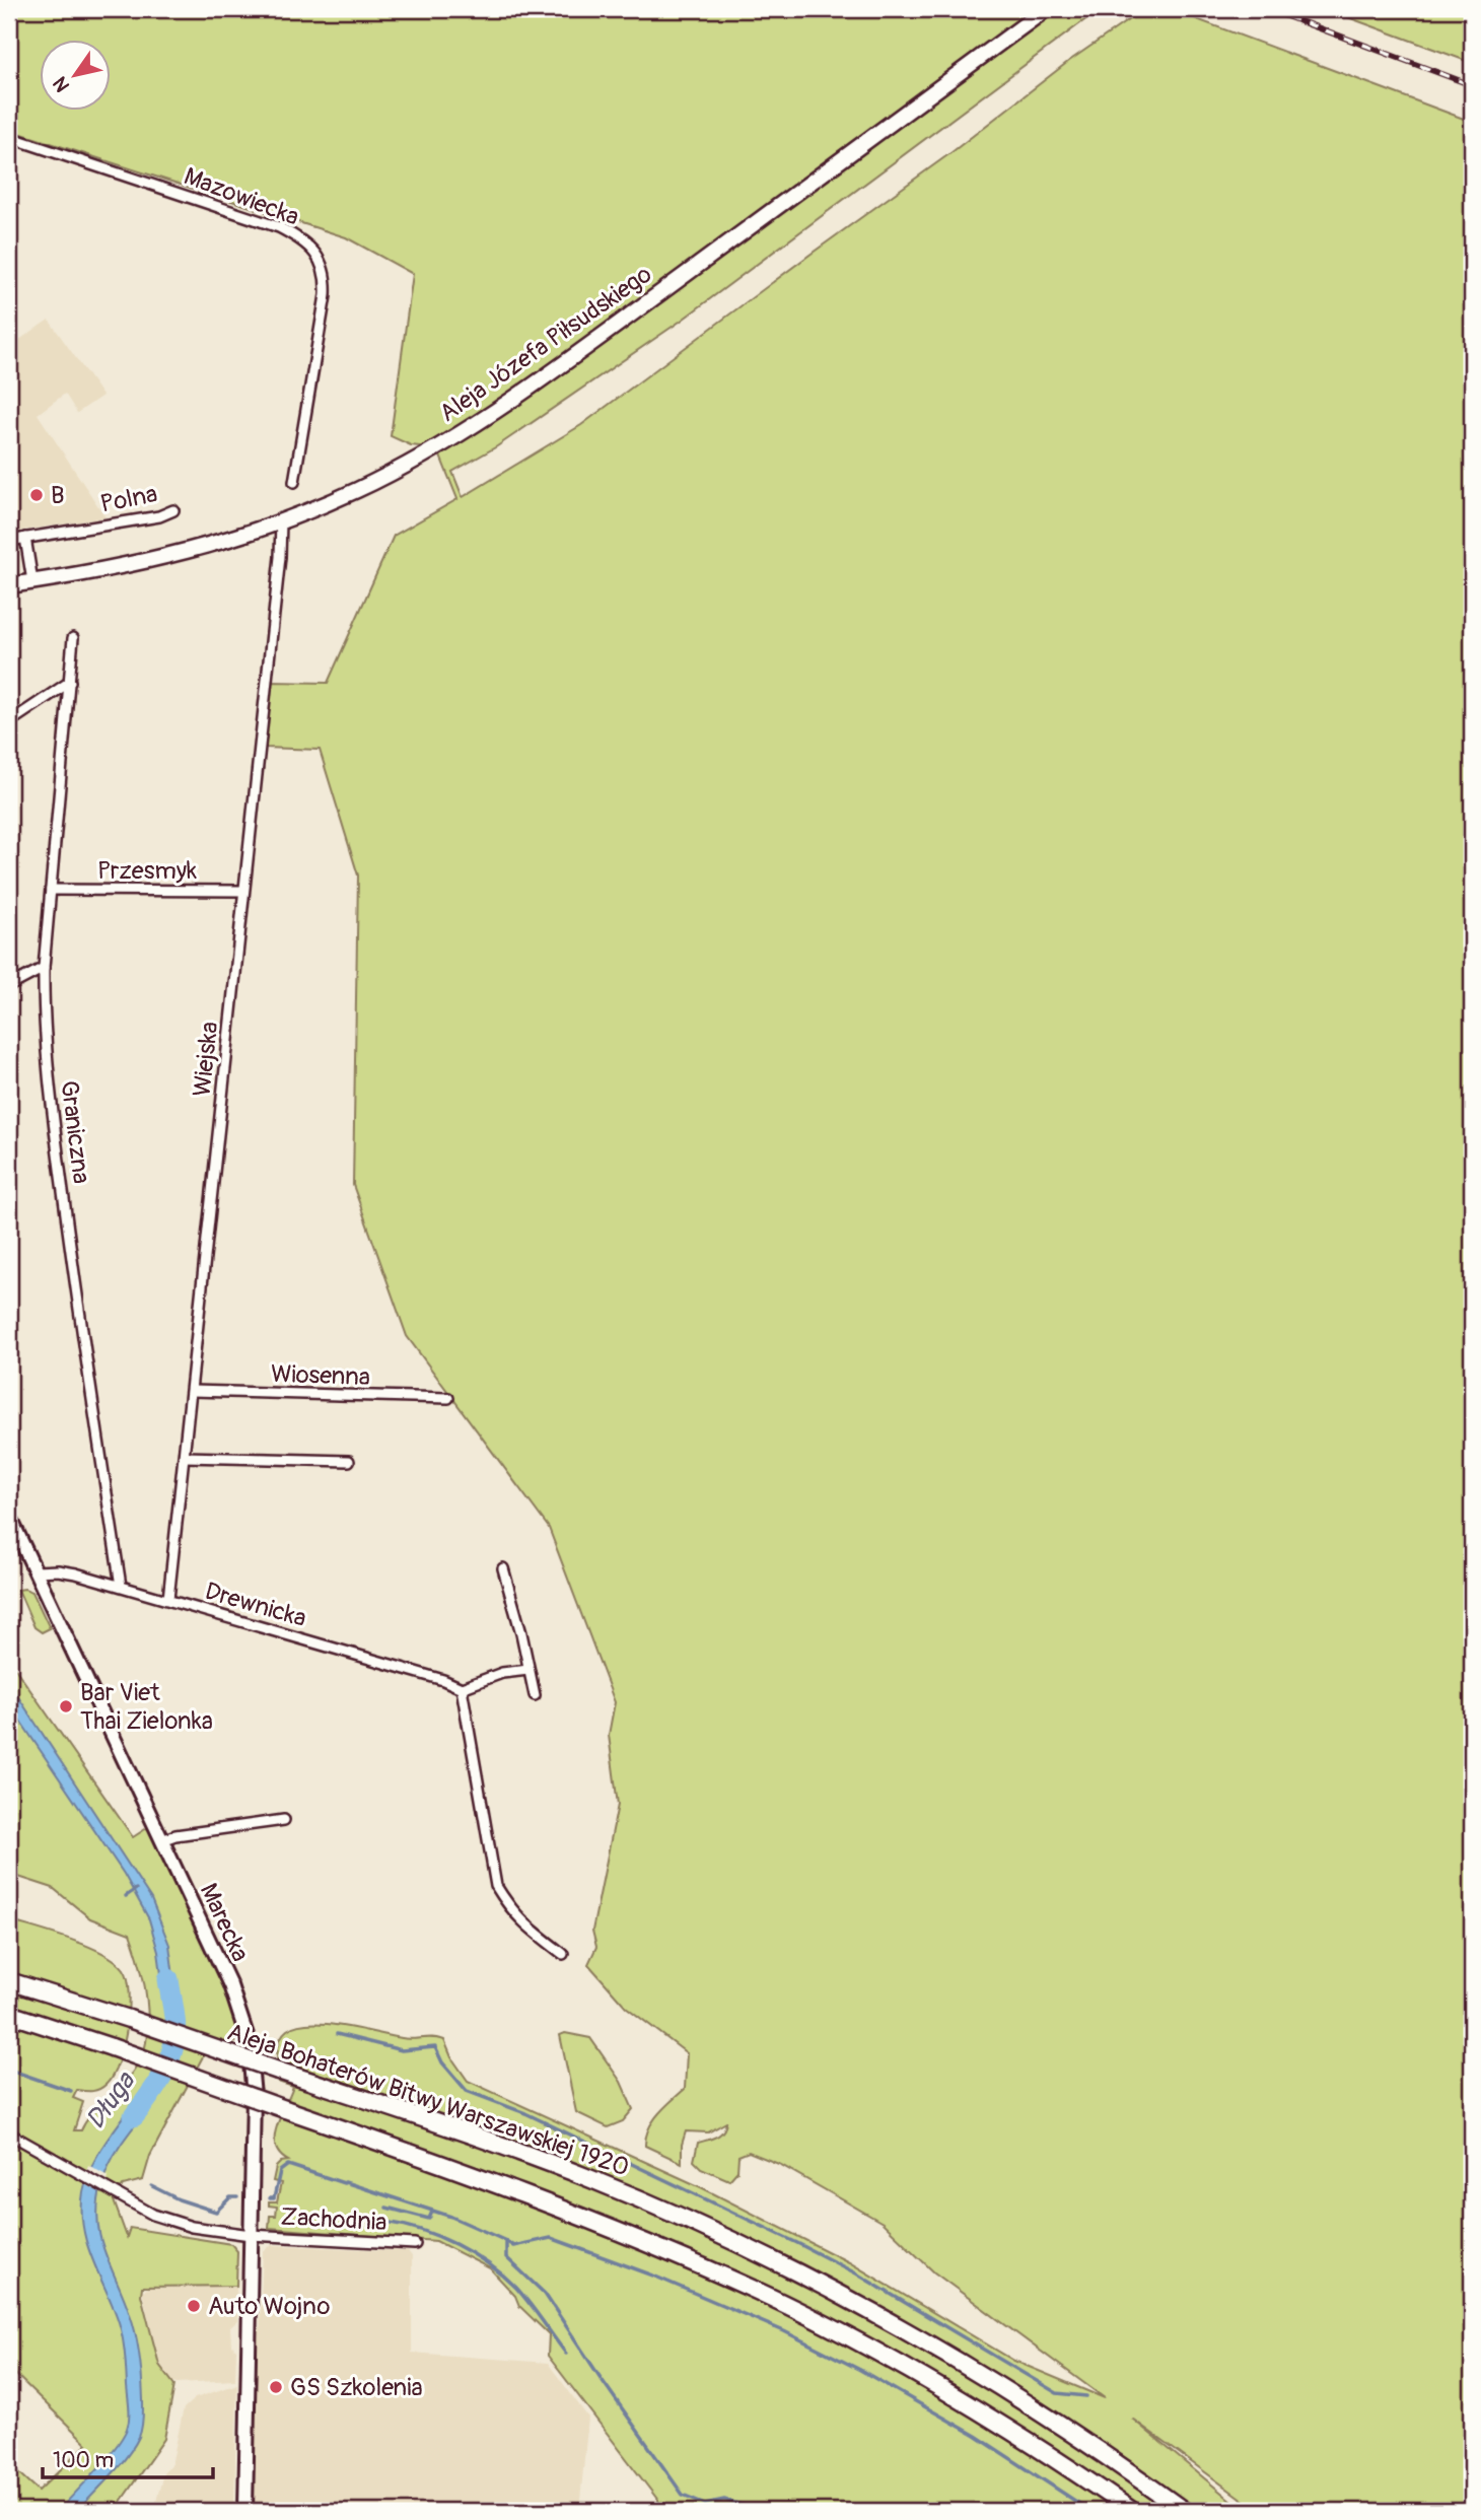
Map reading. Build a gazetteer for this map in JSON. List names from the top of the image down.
{
  "streets": {
    "highway": ["Aleja Bohaterów Bitwy Warszawskiej 1920"],
    "main road": ["Aleja Józefa Piłsudskiego"],
    "street": [
      "Mazowiecka",
      "Polna",
      "Przesmyk",
      "Wiejska",
      "Graniczna",
      "Wiosenna",
      "Drewnicka",
      "Marecka",
      "Zachodnia"
    ]
  },
  "crossings": [
    ["Aleja Józefa Piłsudskiego", "Wiejska"],
    ["Przesmyk", "Wiejska"],
    ["Przesmyk", "Graniczna"],
    ["Wiejska", "Wiosenna"],
    ["Wiejska", "Drewnicka"],
    ["Graniczna", "Drewnicka"],
    ["Drewnicka", "Marecka"],
    ["Marecka", "Zachodnia"]
  ],
  "water": ["Długa"],
  "places": [
    "B",
    "Bar Viet Thai Zielonka",
    "Auto Wojno",
    "GS Szkolenia"
  ],
  "scale_bar": "100 m",
  "north": "bottom left"
}
